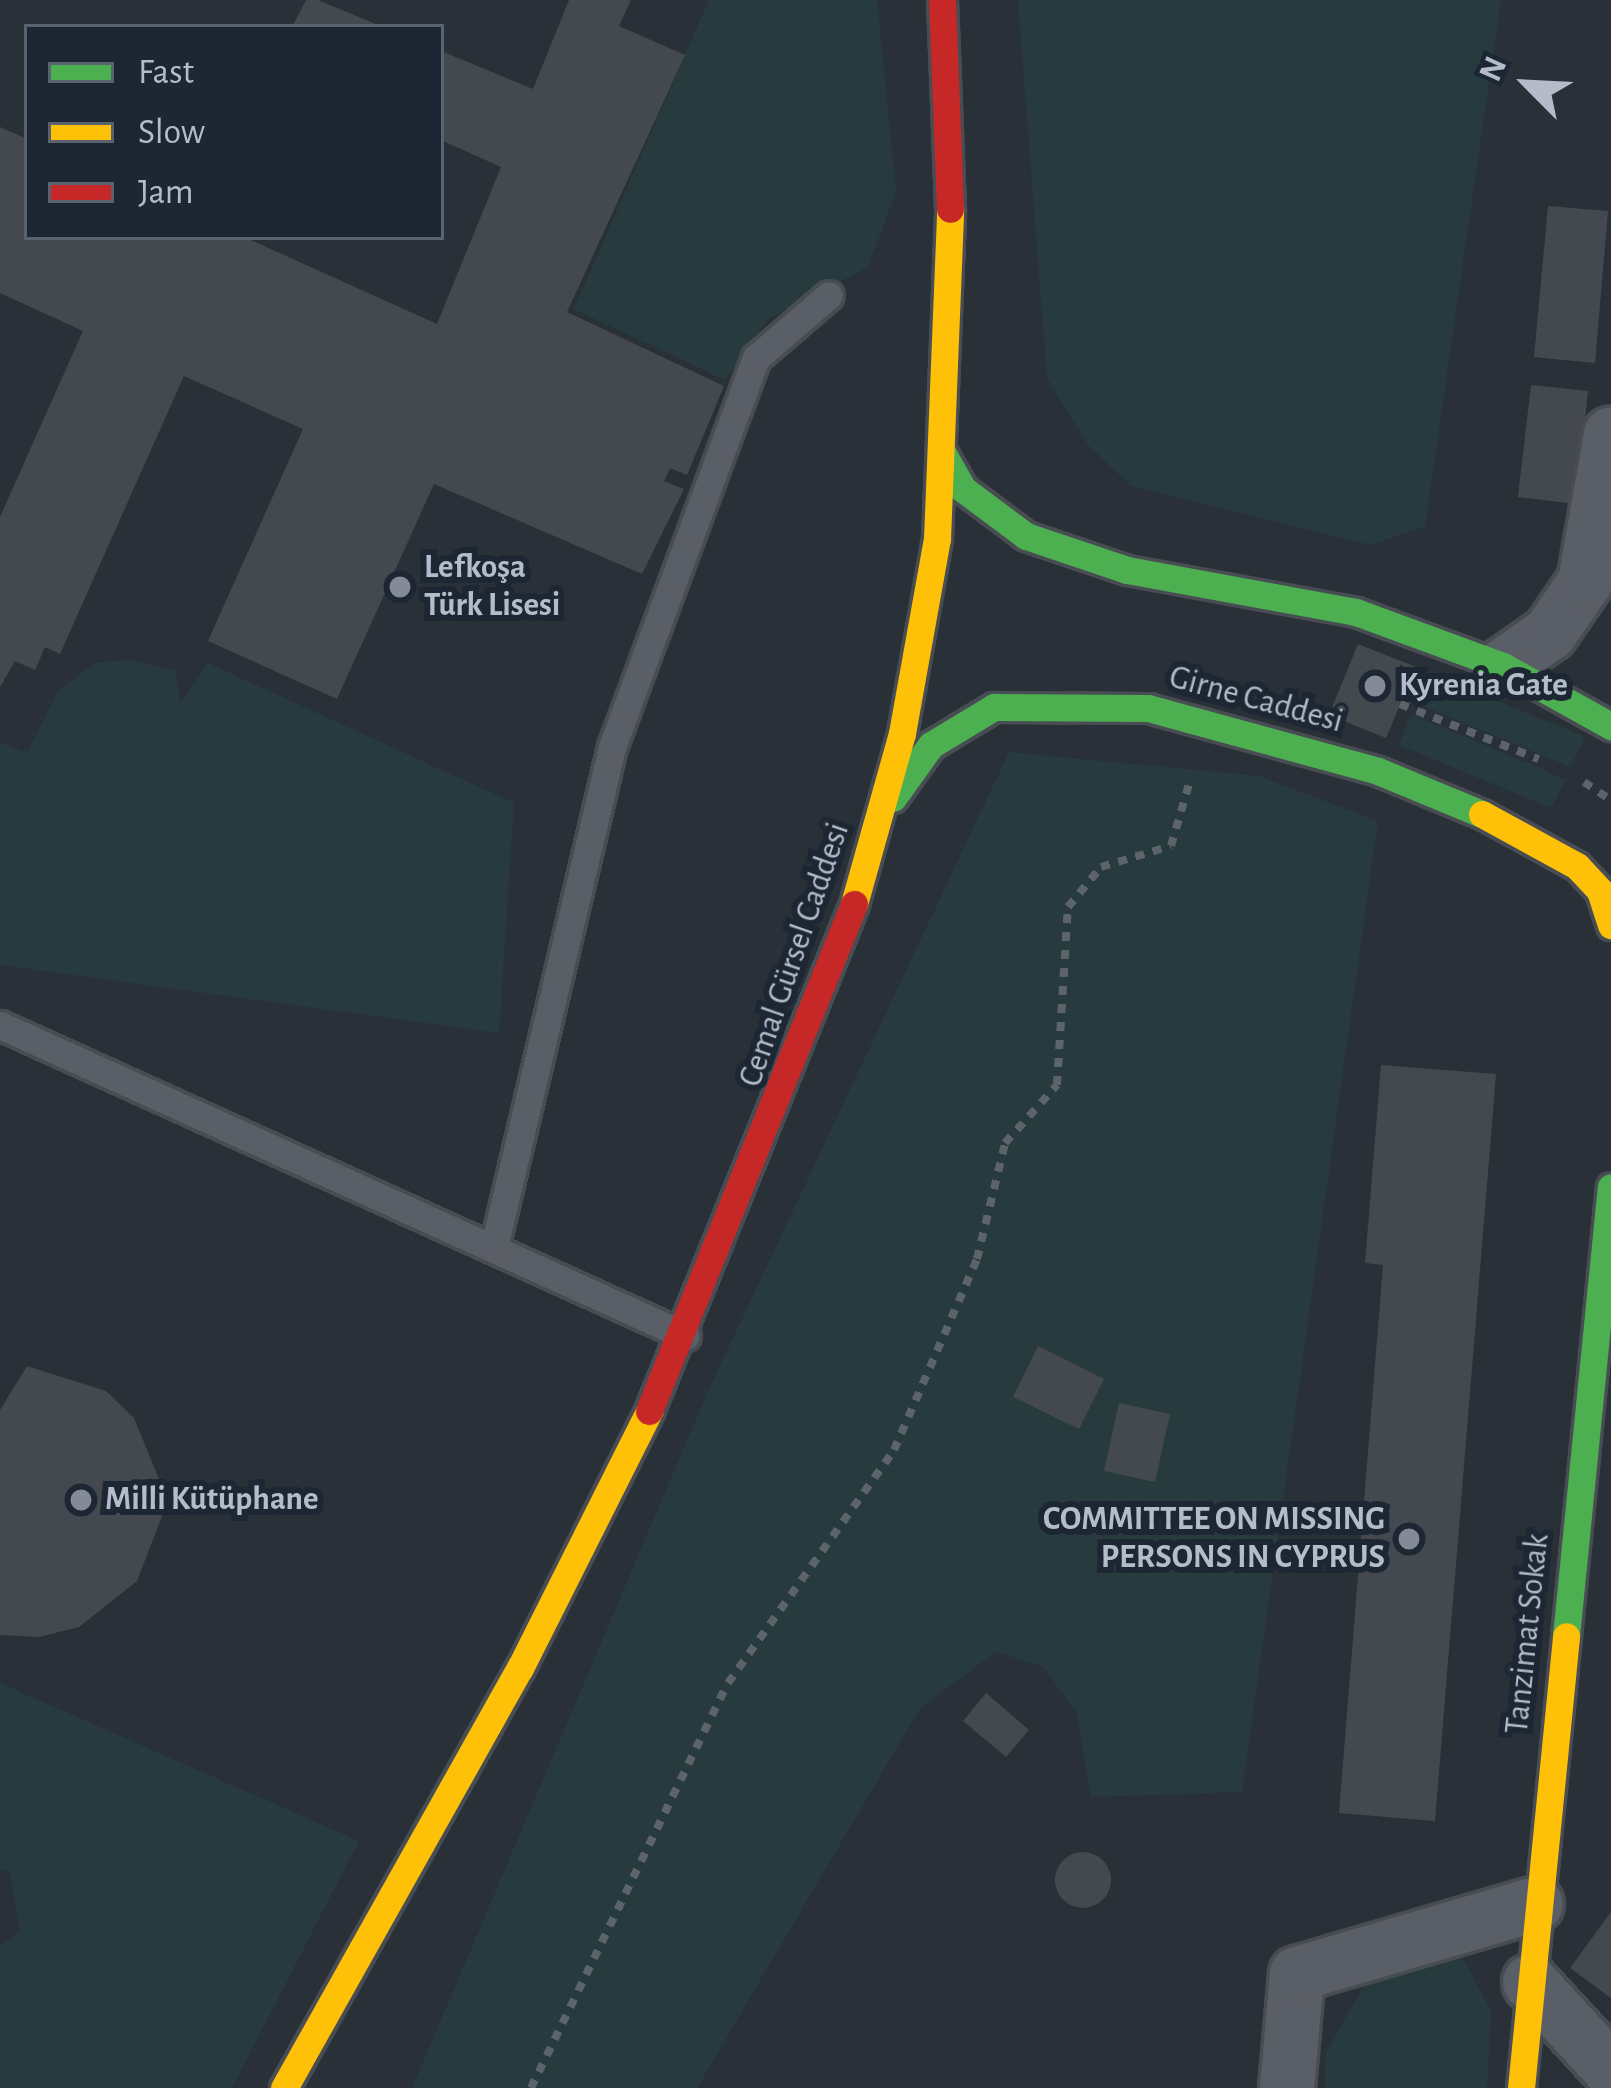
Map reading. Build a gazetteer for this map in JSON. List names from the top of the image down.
{
  "streets": {
    "street": ["Girne Caddesi", "Cemal Gürsel Caddesi", "Tanzimat Sokak"]
  },
  "crossings": [
    ["Girne Caddesi", "Cemal Gürsel Caddesi"]
  ],
  "places": [
    "Lefkoşa Türk Lisesi",
    "Kyrenia Gate",
    "Milli Kütüphane",
    "COMMITTEE ON MISSING PERSONS IN CYPRUS"
  ],
  "legend": ["Fast", "Slow", "Jam"],
  "north": "top left"
}
